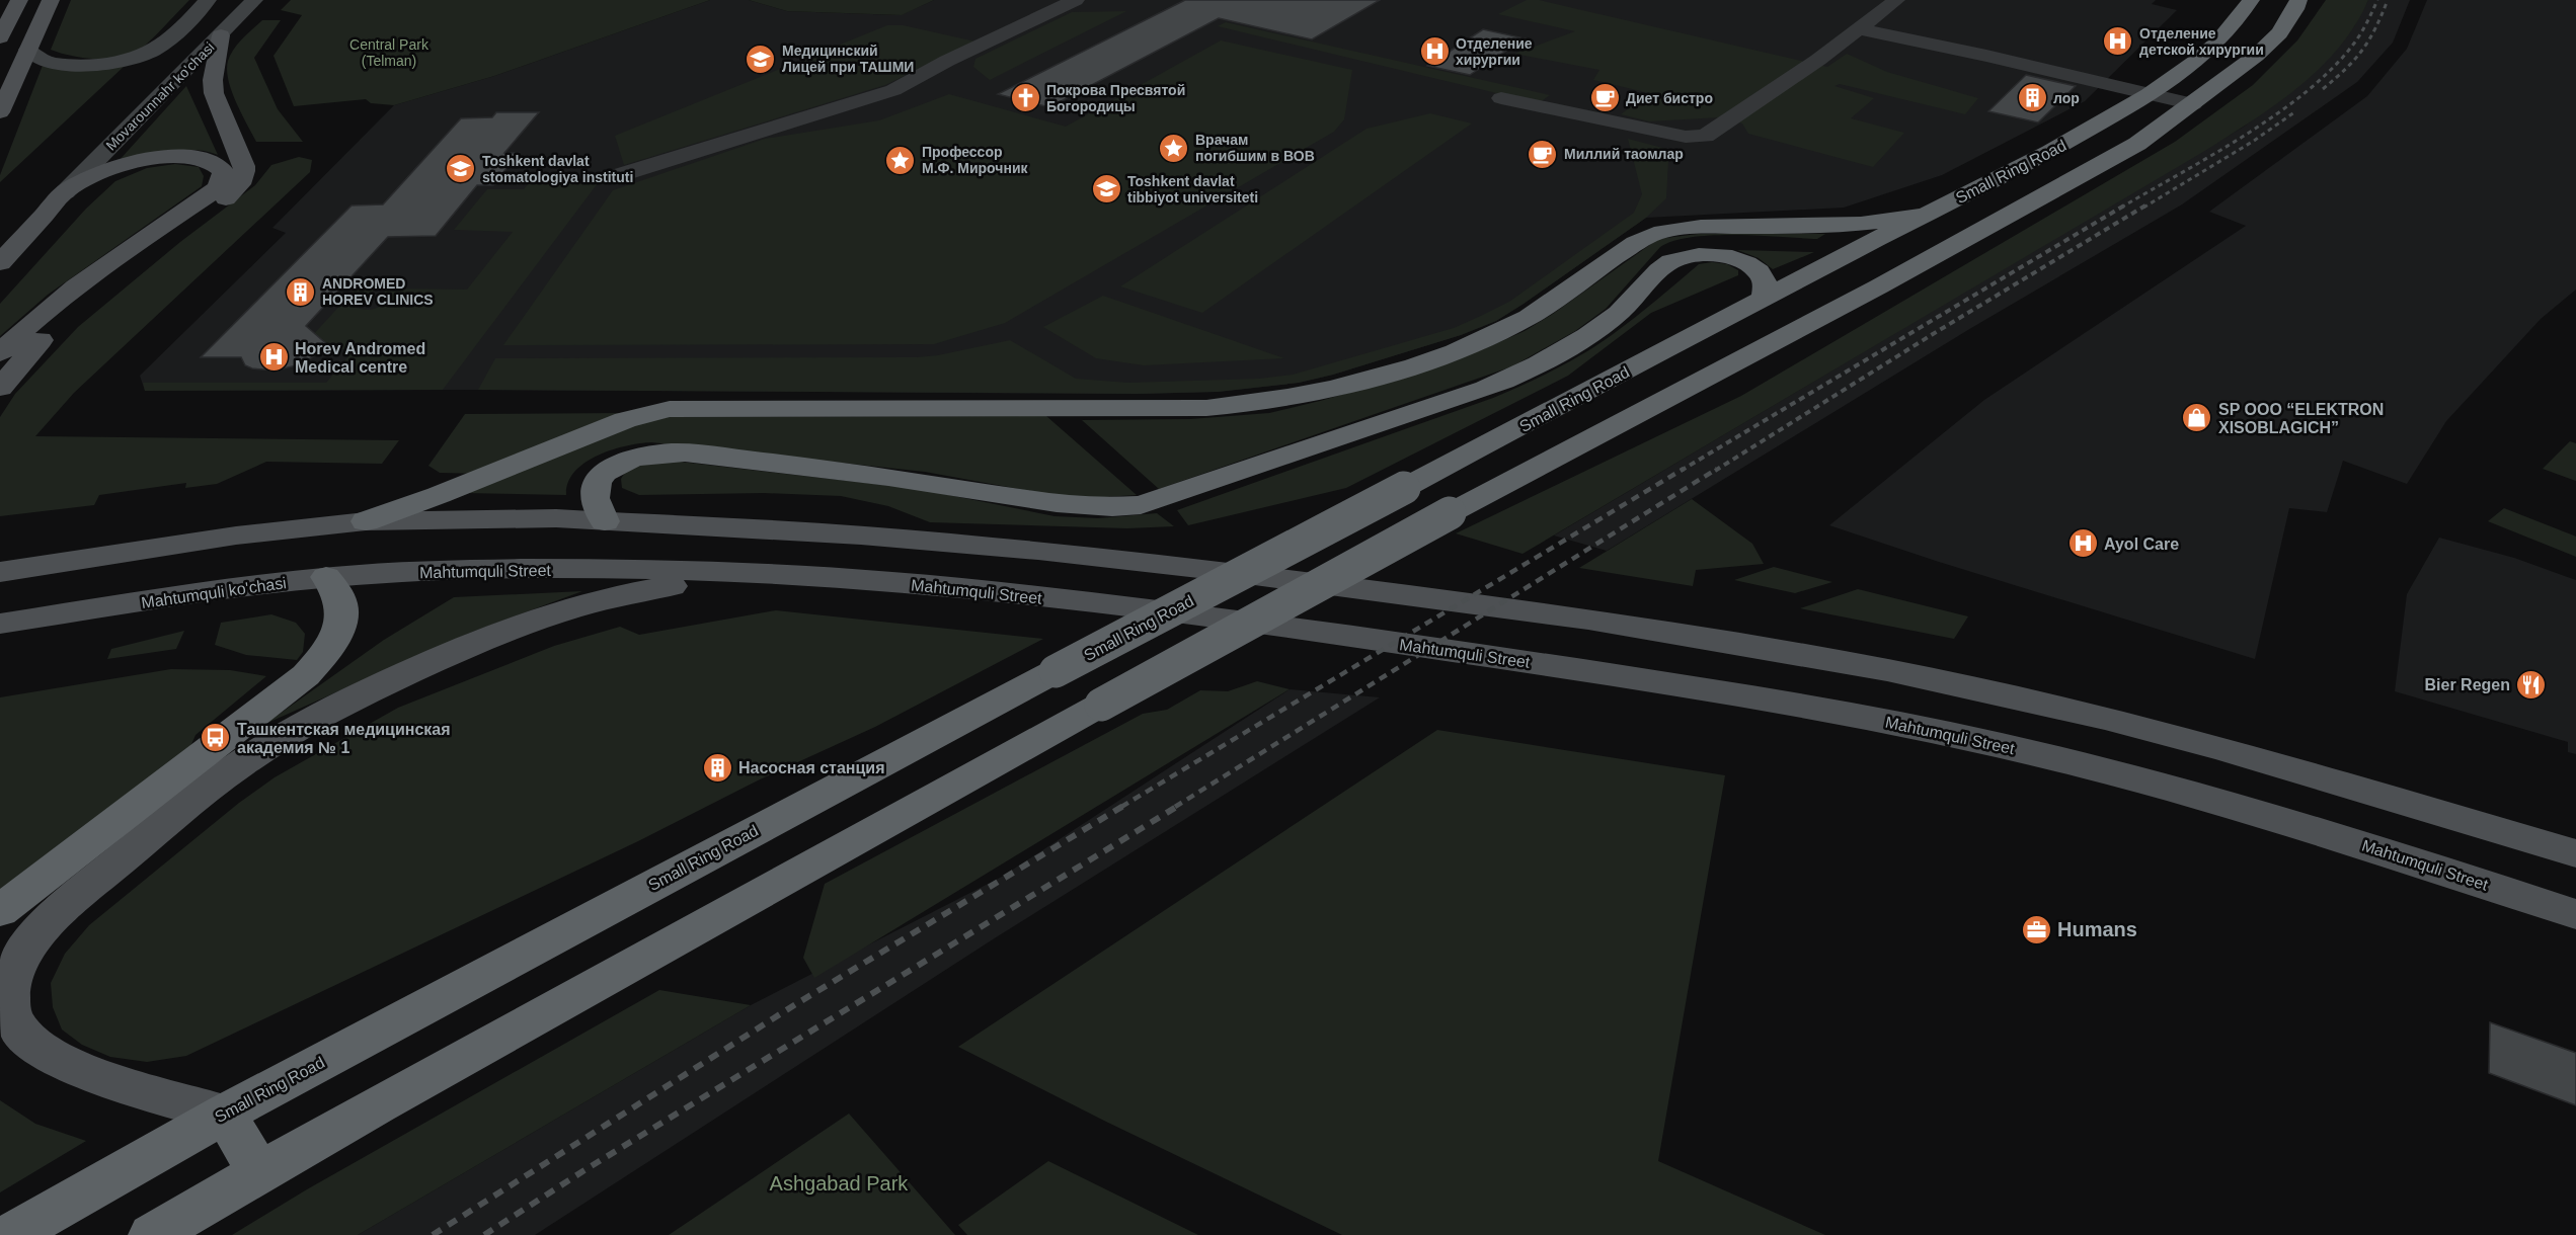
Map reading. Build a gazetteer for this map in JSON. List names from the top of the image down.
{
  "streets": {
    "highway": ["Small Ring Road"],
    "main road": ["Mahtumquli Street", "Mahtumquli ko'chasi"],
    "street": ["Movarounnahr ko'chasi"]
  },
  "crossings": [
    ["Mahtumquli Street", "Mahtumquli ko'chasi"]
  ],
  "parks": ["Central Park (Telman)", "Ashgabad Park"],
  "places": {
    "hospital": [
      "Отделение детской хирургии",
      "Отделение хирургии",
      "Horev Andromed Medical centre",
      "Ayol Care"
    ],
    "school or university": ["Медицинский Лицей при ТАШМИ", "Toshkent davlat stomatologiya instituti", "Toshkent davlat tibbiyot universiteti"],
    "church": ["Покрова Пресвятой Богородицы"],
    "cafe": ["Диет бистро", "Миллий таомлар"],
    "building": ["лор", "ANDROMED HOREV CLINICS", "Насосная станция"],
    "place": ["Врачам погибшим в ВОВ", "Профессор М.Ф. Мирочник"],
    "shop": ["SP OOO “ELEKTRON XISOBLAGICH”"],
    "restaurant": ["Bier Regen"],
    "bus stop": ["Ташкентская медицинская академия № 1"],
    "office": ["Humans"]
  }
}
